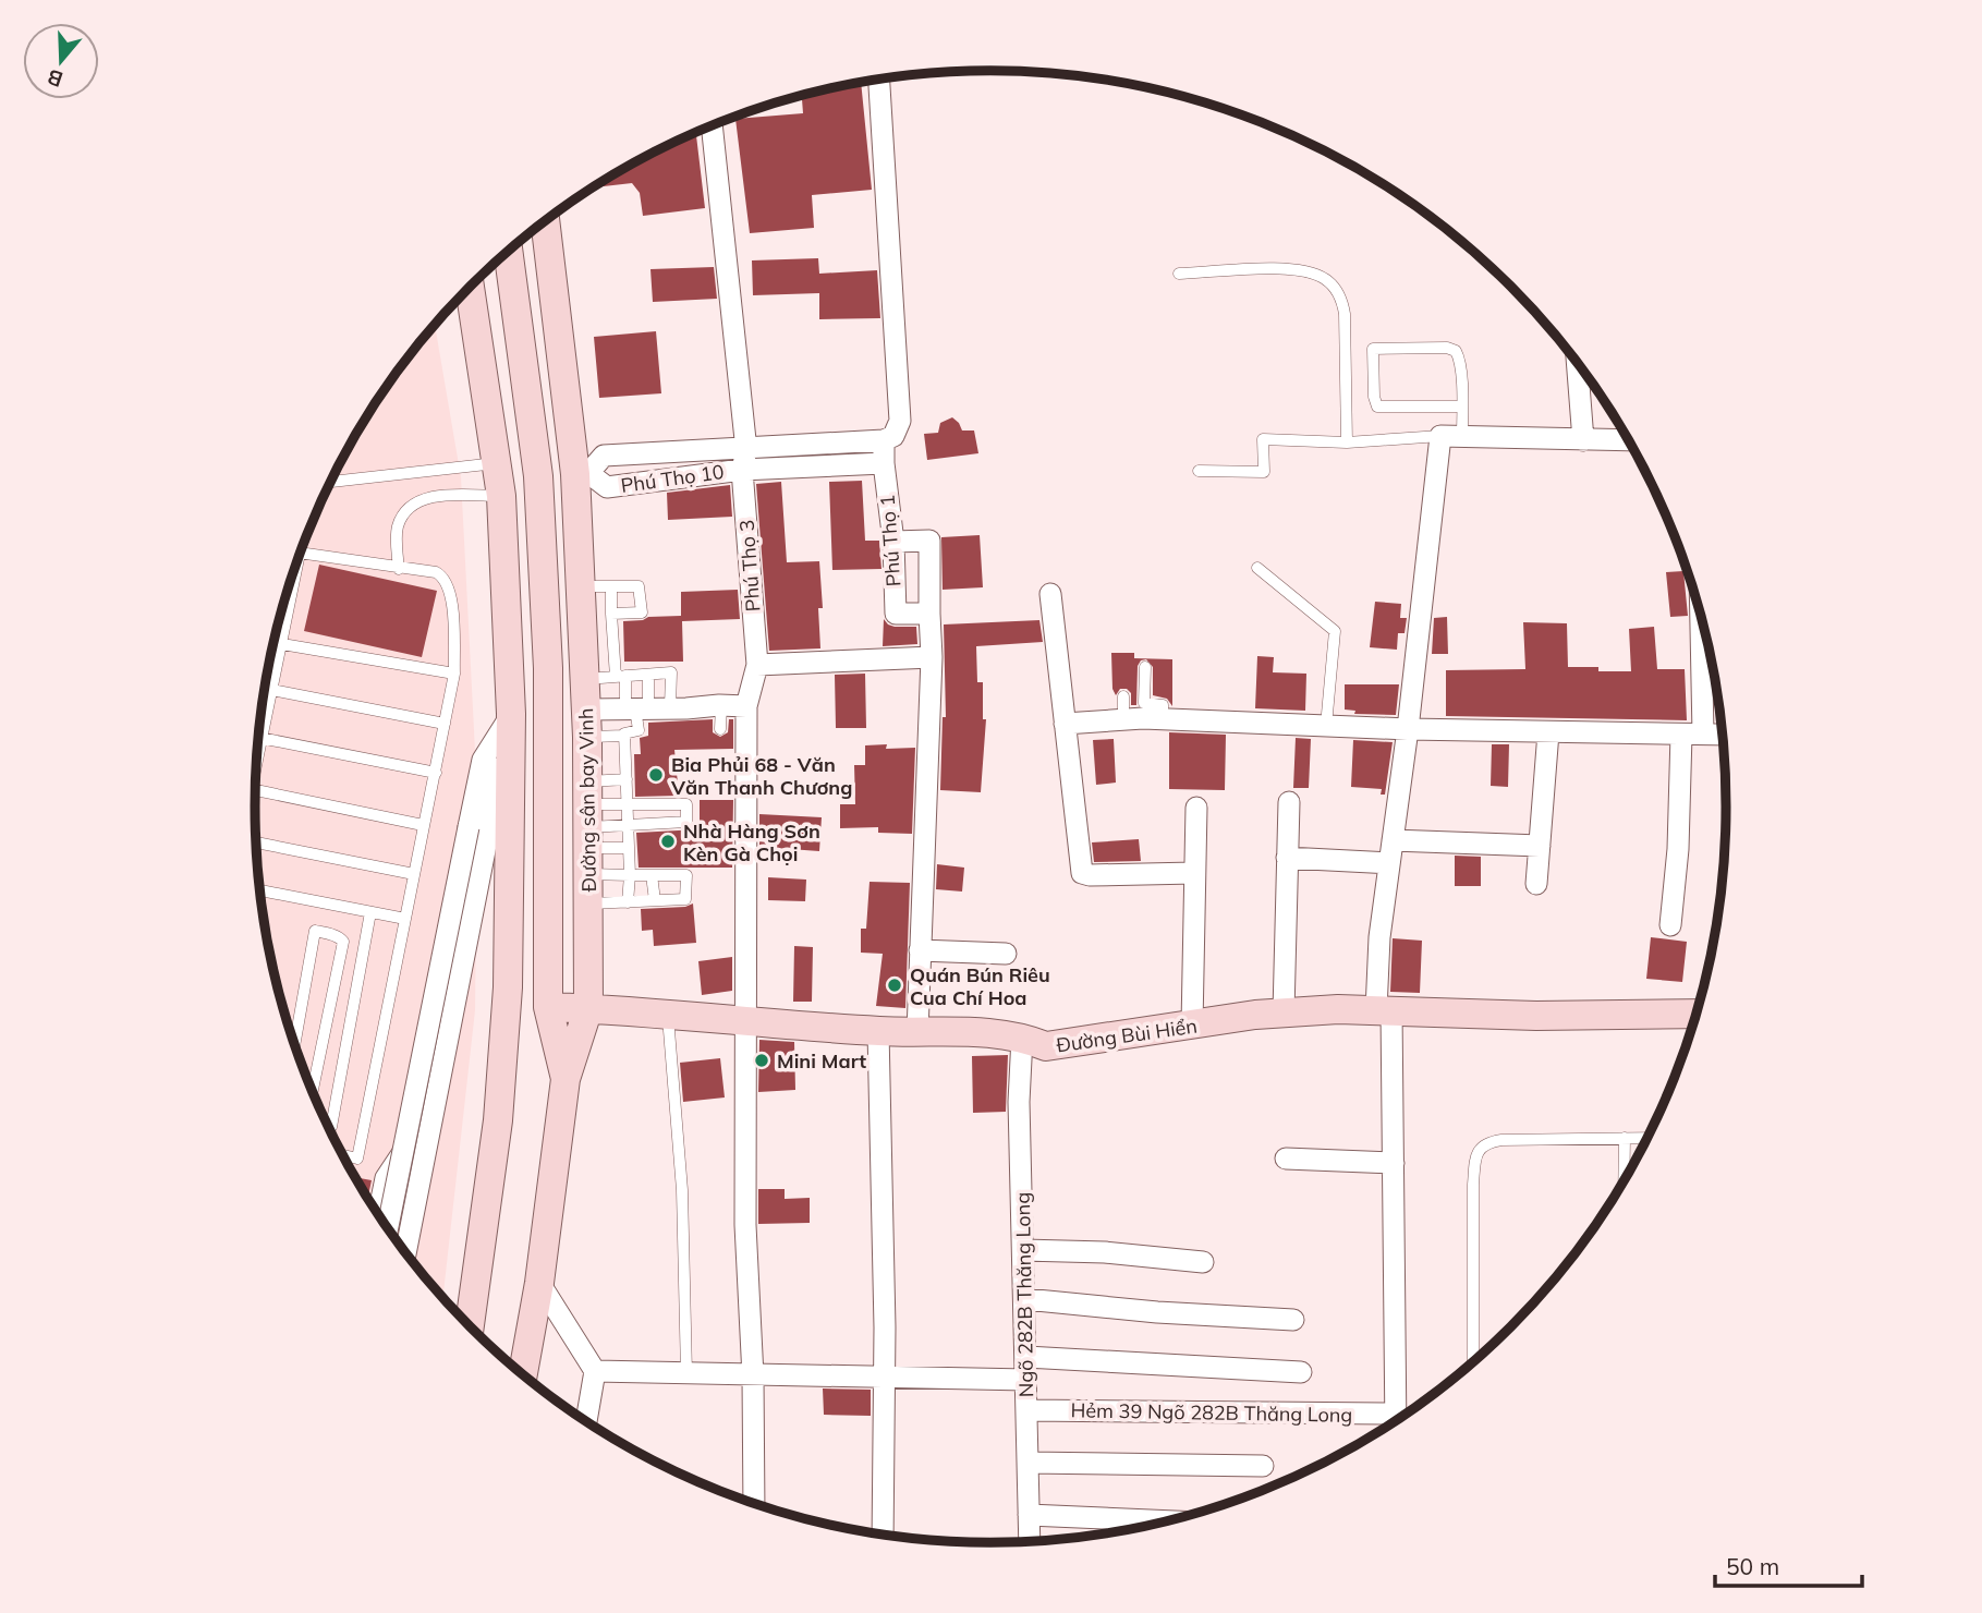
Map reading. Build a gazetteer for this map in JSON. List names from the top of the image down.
{
  "streets": {
    "main road": ["Đường sân bay Vinh", "Đường Bùi Hiển"],
    "street": [
      "Phú Thọ 10",
      "Phú Thọ 1",
      "Phú Thọ 3",
      "Ngõ 282B Thăng Long",
      "Hẻm 39 Ngõ 282B Thăng Long"
    ]
  },
  "crossings": [
    ["Phú Thọ 10", "Phú Thọ 1"],
    ["Phú Thọ 10", "Phú Thọ 3"],
    ["Phú Thọ 10", "Đường sân bay Vinh"],
    ["Phú Thọ 3", "Đường Bùi Hiển"],
    ["Đường sân bay Vinh", "Đường Bùi Hiển"],
    ["Đường Bùi Hiển", "Ngõ 282B Thăng Long"],
    ["Ngõ 282B Thăng Long", "Hẻm 39 Ngõ 282B Thăng Long"]
  ],
  "places": [
    "Bia Phủi 68 - Văn Văn Thanh Chương",
    "Nhà Hàng Sơn Kèn Gà Chọi",
    "Quán Bún Riêu Cua Chí Hoa",
    "Mini Mart"
  ],
  "scale_bar": "50 m",
  "north": "bottom"
}
